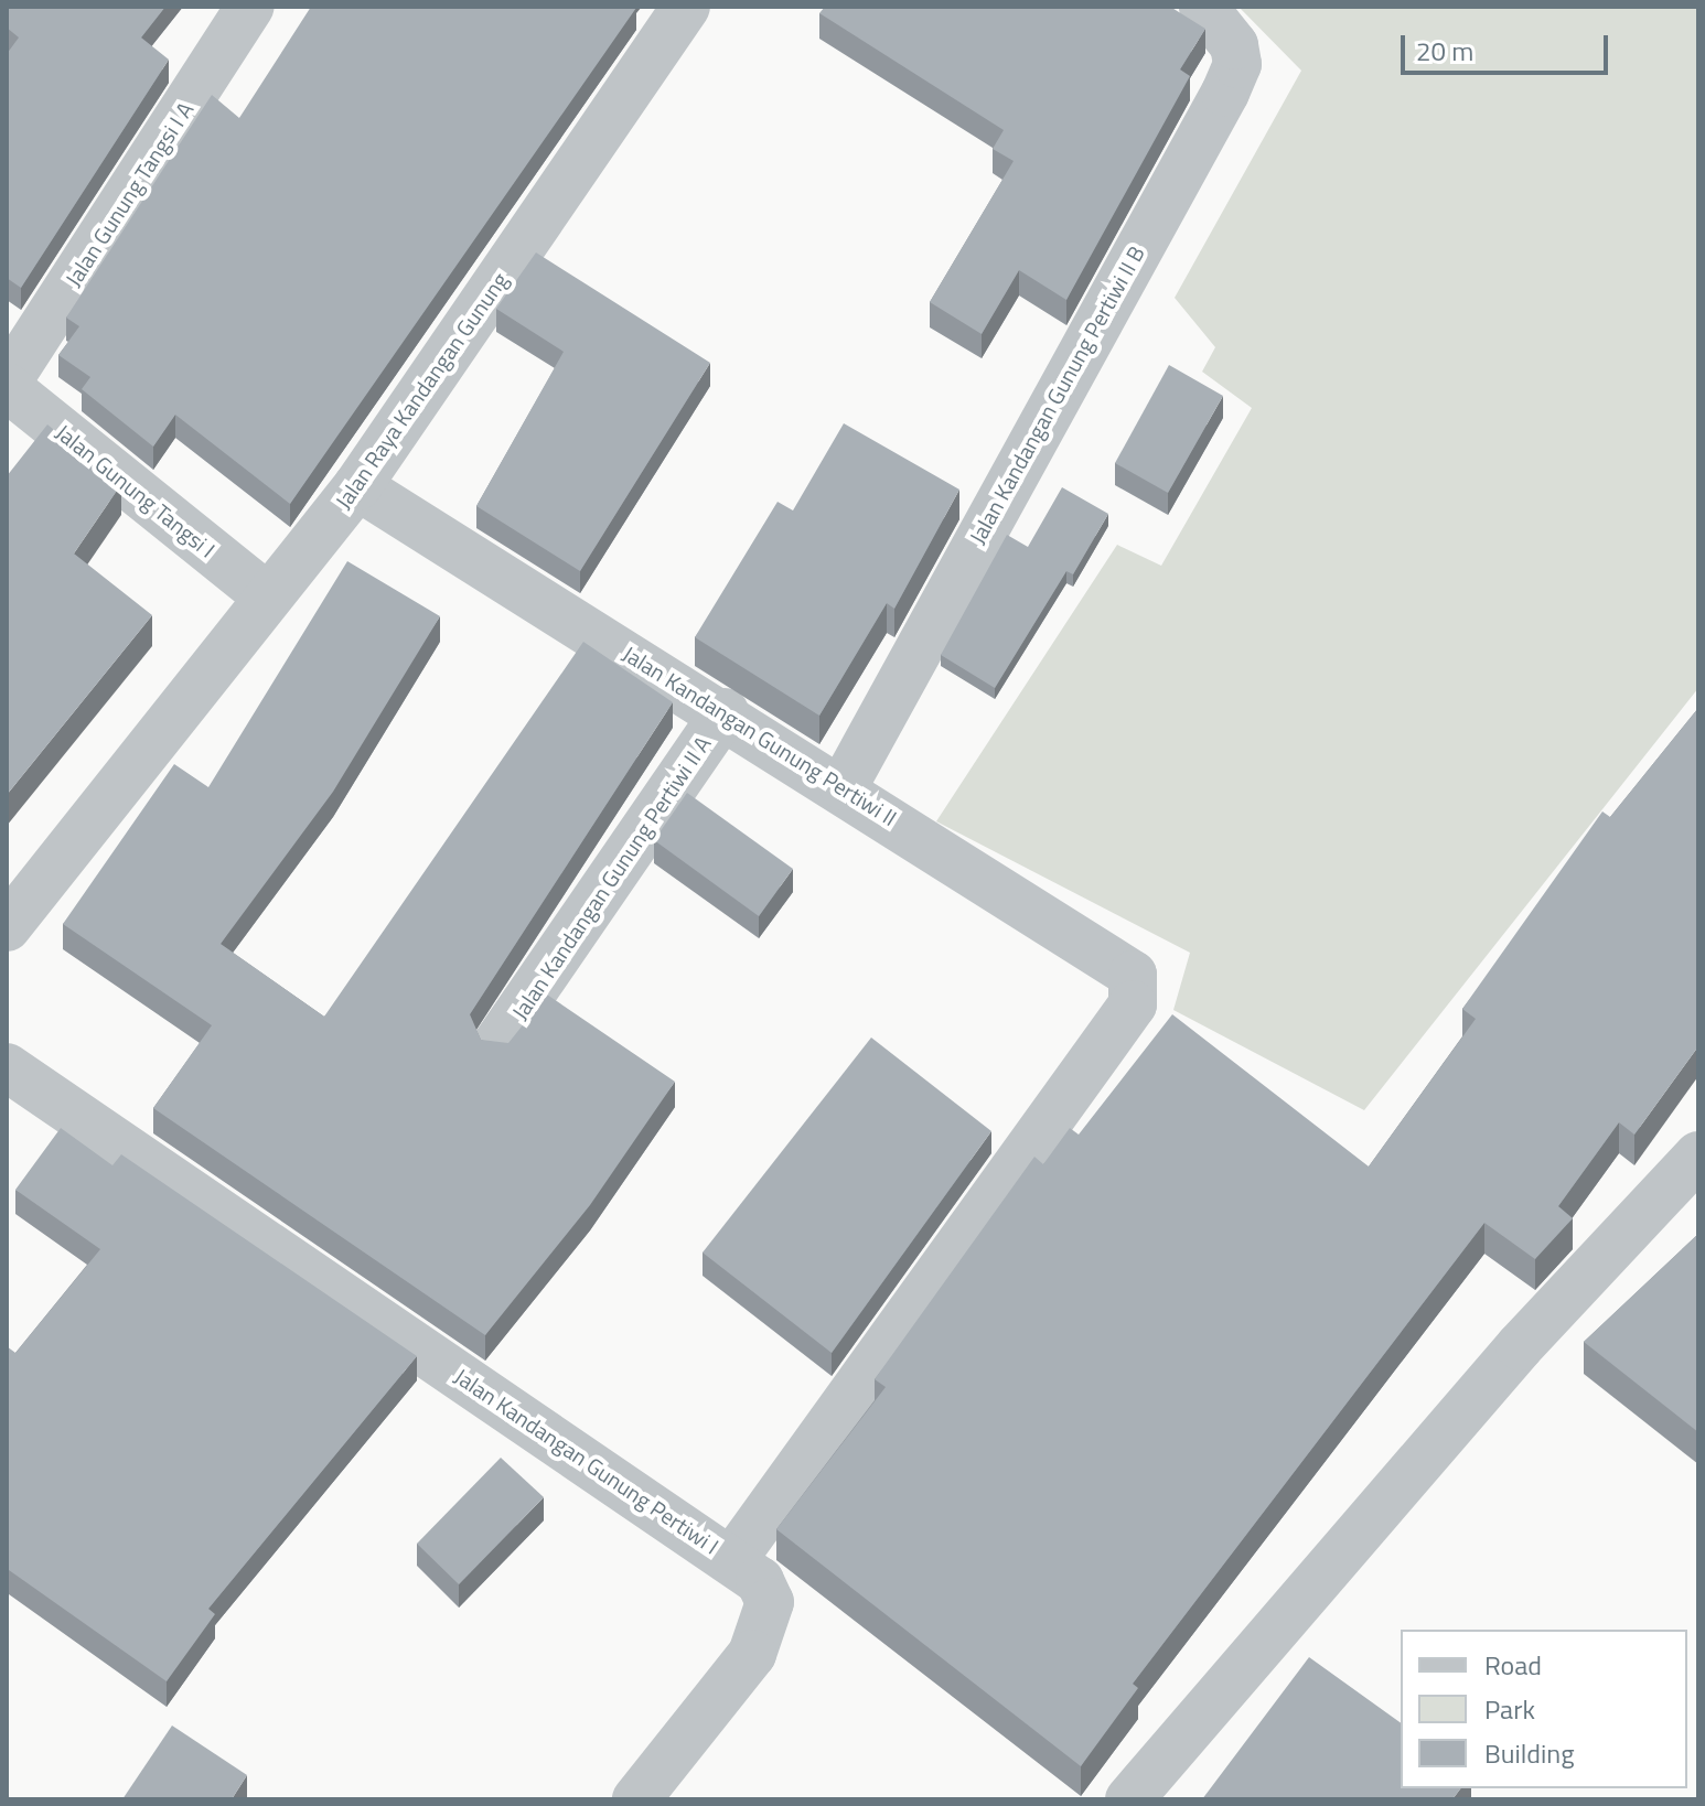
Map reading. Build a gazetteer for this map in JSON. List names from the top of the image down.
{
  "streets": {
    "street": [
      "Jalan Gunung Tangsi I A",
      "Jalan Raya Kandangan Gunung",
      "Jalan Kandangan Gunung Pertiwi II B",
      "Jalan Gunung Tangsi I",
      "Jalan Kandangan Gunung Pertiwi II",
      "Jalan Kandangan Gunung Pertiwi II A",
      "Jalan Kandangan Gunung Pertiwi I"
    ]
  },
  "crossings": [
    ["Jalan Gunung Tangsi I A", "Jalan Gunung Tangsi I"],
    ["Jalan Raya Kandangan Gunung", "Jalan Gunung Tangsi I"],
    ["Jalan Raya Kandangan Gunung", "Jalan Kandangan Gunung Pertiwi II"],
    ["Jalan Kandangan Gunung Pertiwi II B", "Jalan Kandangan Gunung Pertiwi II"],
    ["Jalan Kandangan Gunung Pertiwi II", "Jalan Kandangan Gunung Pertiwi II A"],
    ["Jalan Kandangan Gunung Pertiwi II", "Jalan Kandangan Gunung Pertiwi I"]
  ],
  "legend": ["Road", "Park", "Building"],
  "scale_bar": "20 m"
}
